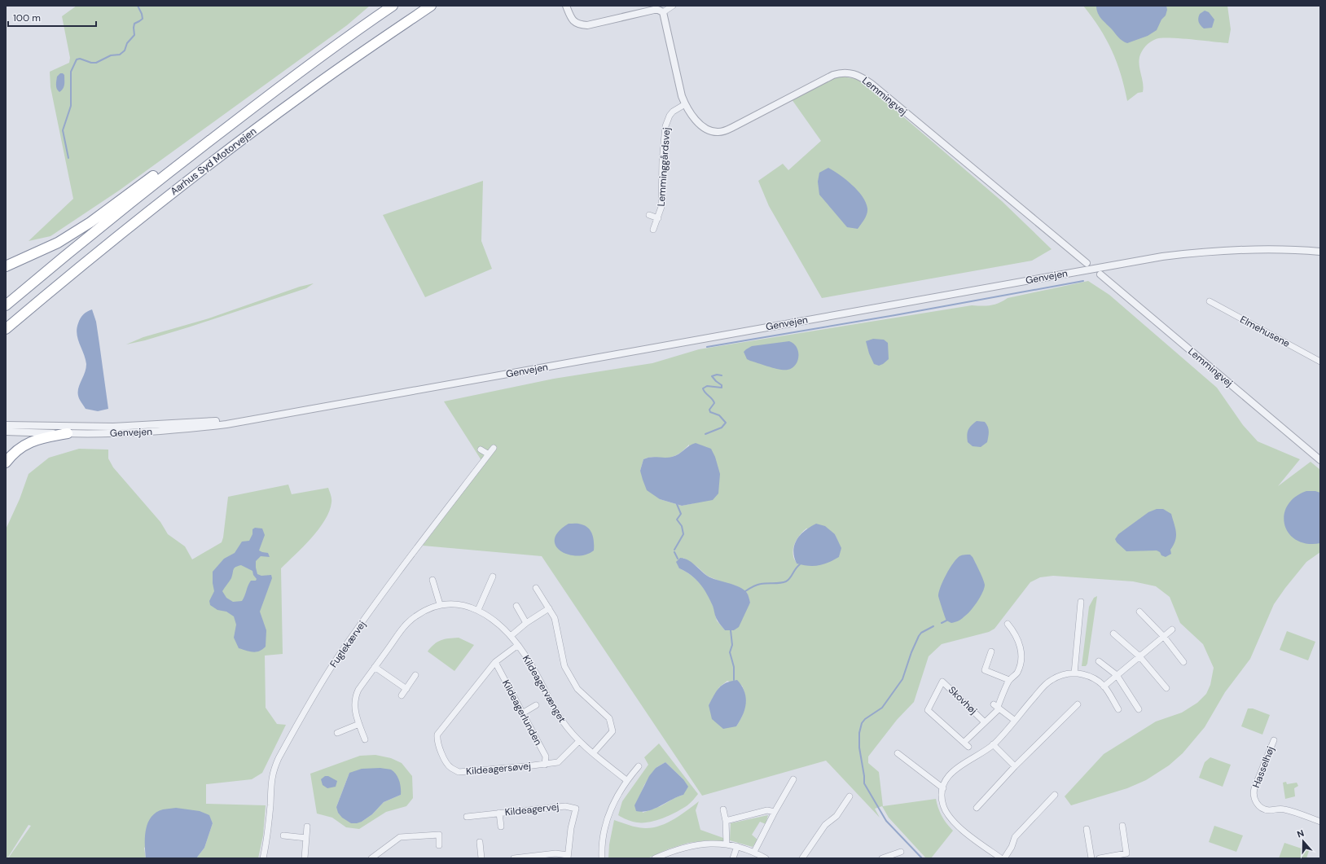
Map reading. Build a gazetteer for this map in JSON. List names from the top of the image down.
{
  "streets": {
    "highway": ["Aarhus Syd Motorvejen"],
    "street": [
      "Lemmingvej",
      "Lemminggårdsvej",
      "Genvejen",
      "Elmehusene",
      "Fuglekærvej",
      "Kildeagervænget",
      "Skovhøj",
      "Kildeagerlunden",
      "Hasselhøj",
      "Kildeagersøvej",
      "Kildeagervej"
    ]
  },
  "crossings": [
    ["Lemmingvej", "Lemminggårdsvej"],
    ["Kildeagervænget", "Kildeagersøvej"],
    ["Kildeagerlunden", "Kildeagersøvej"]
  ],
  "scale_bar": "100 m",
  "north": "top"
}
